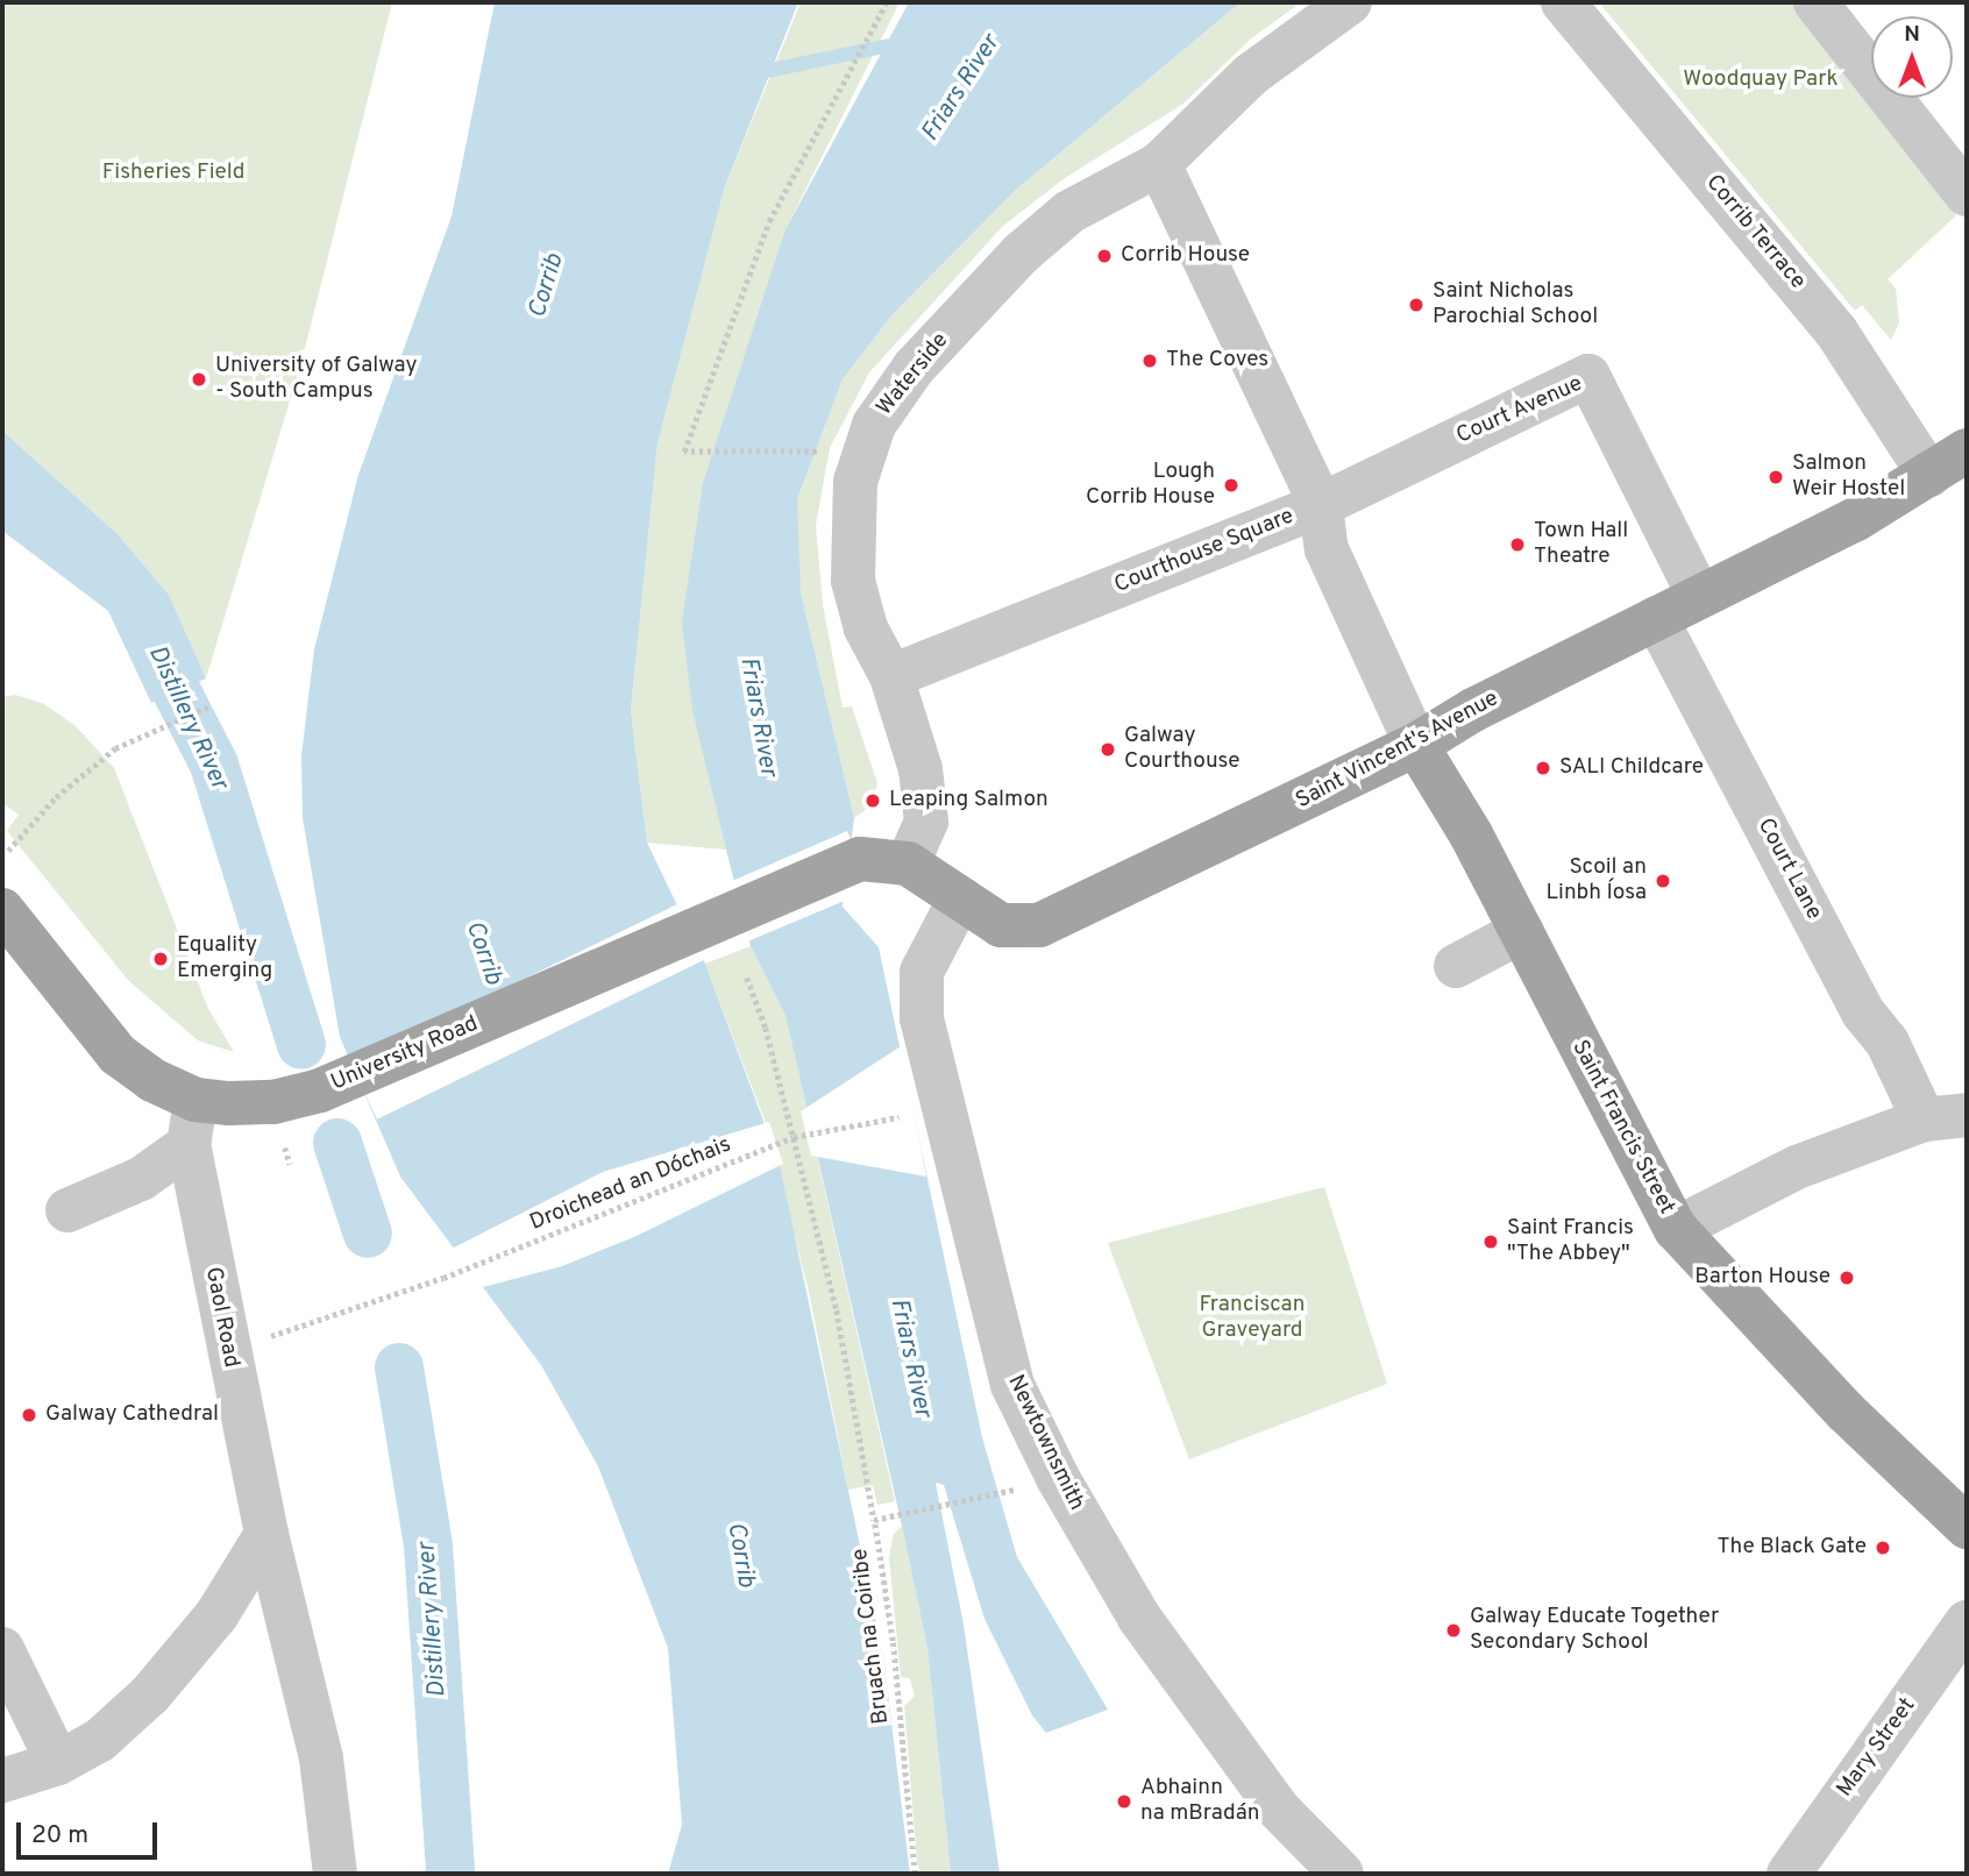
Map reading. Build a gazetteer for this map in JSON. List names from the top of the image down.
{
  "streets": {
    "main road": ["Saint Vincent's Avenue", "University Road", "Saint Francis Street"],
    "street": [
      "Corrib Terrace",
      "Waterside",
      "Court Avenue",
      "Courthouse Square",
      "Court Lane",
      "Gaol Road",
      "Newtownsmith",
      "Mary Street"
    ],
    "path": ["Droichead an Dóchais", "Bruach na Coiribe"]
  },
  "crossings": [
    ["Corrib Terrace", "Saint Vincent's Avenue"],
    ["Waterside", "Courthouse Square"],
    ["Waterside", "Saint Vincent's Avenue"],
    ["Waterside", "University Road"],
    ["Court Avenue", "Courthouse Square"],
    ["Court Avenue", "Saint Vincent's Avenue"],
    ["Courthouse Square", "Saint Vincent's Avenue"],
    ["Courthouse Square", "Saint Francis Street"],
    ["Saint Vincent's Avenue", "Court Lane"],
    ["Saint Vincent's Avenue", "University Road"],
    ["Saint Vincent's Avenue", "Saint Francis Street"],
    ["Saint Vincent's Avenue", "Newtownsmith"],
    ["University Road", "Gaol Road"]
  ],
  "water": ["Friars River", "Corrib", "Distillery River"],
  "parks": ["Woodquay Park", "Fisheries Field", "Franciscan Graveyard"],
  "places": [
    "Corrib House",
    "Saint Nicholas Parochial School",
    "The Coves",
    "University of Galway - South Campus",
    "Salmon Weir Hostel",
    "Lough Corrib House",
    "Town Hall Theatre",
    "Galway Courthouse",
    "SALI Childcare",
    "Leaping Salmon",
    "Scoil an Linbh Íosa",
    "Equality Emerging",
    "Saint Francis \"The Abbey\"",
    "Barton House",
    "Galway Cathedral",
    "The Black Gate",
    "Galway Educate Together Secondary School",
    "Abhainn na mBradán"
  ],
  "scale_bar": "20 m",
  "north": "top"
}
